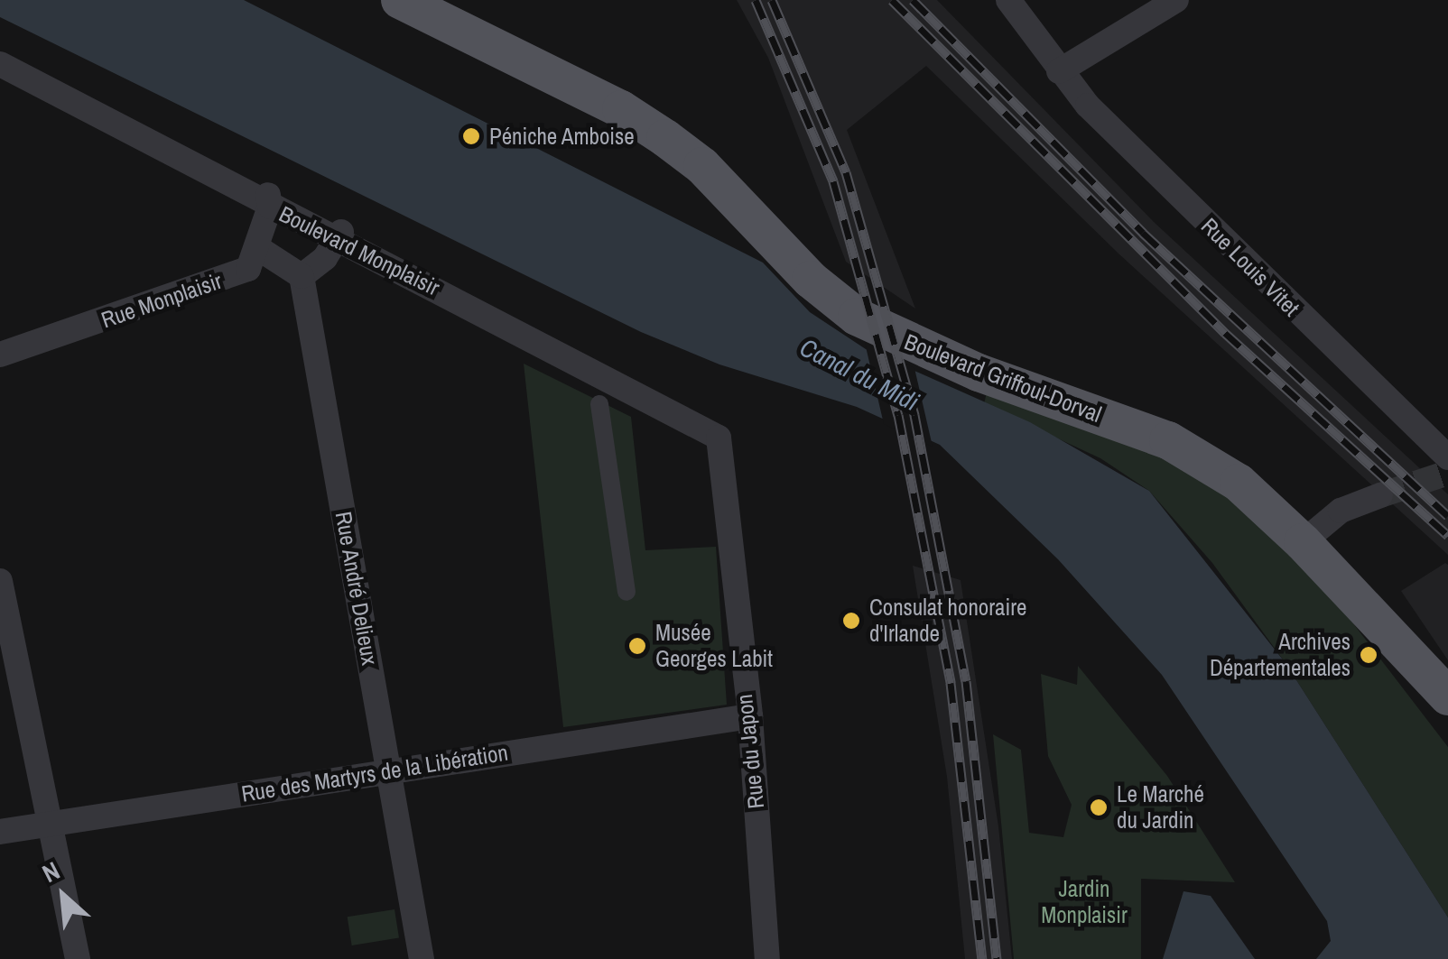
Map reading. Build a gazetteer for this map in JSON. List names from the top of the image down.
{
  "streets": {
    "main road": ["Boulevard Griffoul-Dorval"],
    "street": [
      "Boulevard Monplaisir",
      "Rue Louis Vitet",
      "Rue Monplaisir",
      "Rue André Delieux",
      "Rue du Japon",
      "Rue des Martyrs de la Libération"
    ]
  },
  "crossings": [
    ["Boulevard Monplaisir", "Rue Monplaisir"],
    ["Boulevard Monplaisir", "Rue du Japon"],
    ["Rue André Delieux", "Rue des Martyrs de la Libération"],
    ["Rue du Japon", "Rue des Martyrs de la Libération"]
  ],
  "water": ["Canal du Midi"],
  "parks": ["Jardin Monplaisir"],
  "places": [
    "Péniche Amboise",
    "Consulat honoraire d'Irlande",
    "Musée Georges Labit",
    "Archives Départementales",
    "Le Marché du Jardin"
  ],
  "north": "top left"
}
